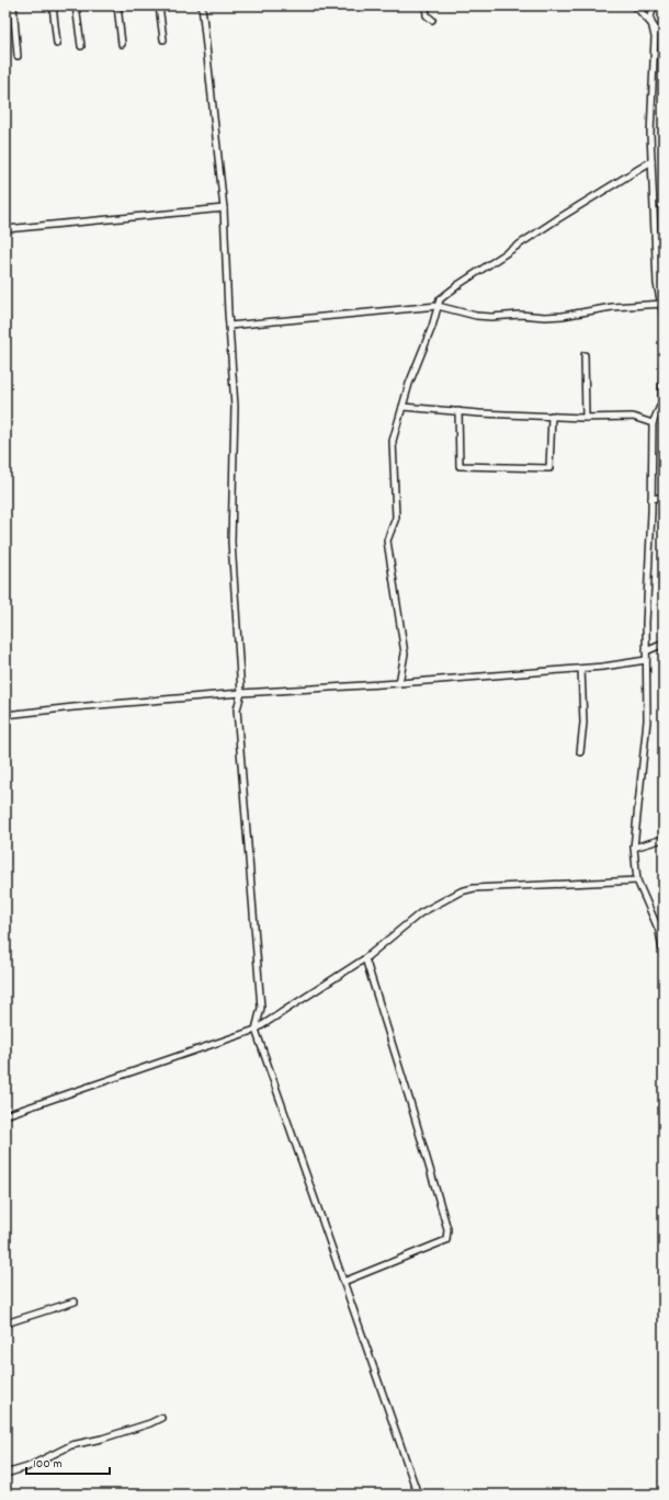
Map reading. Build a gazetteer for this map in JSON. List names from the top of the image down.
{
  "scale_bar": "100 m"
}
